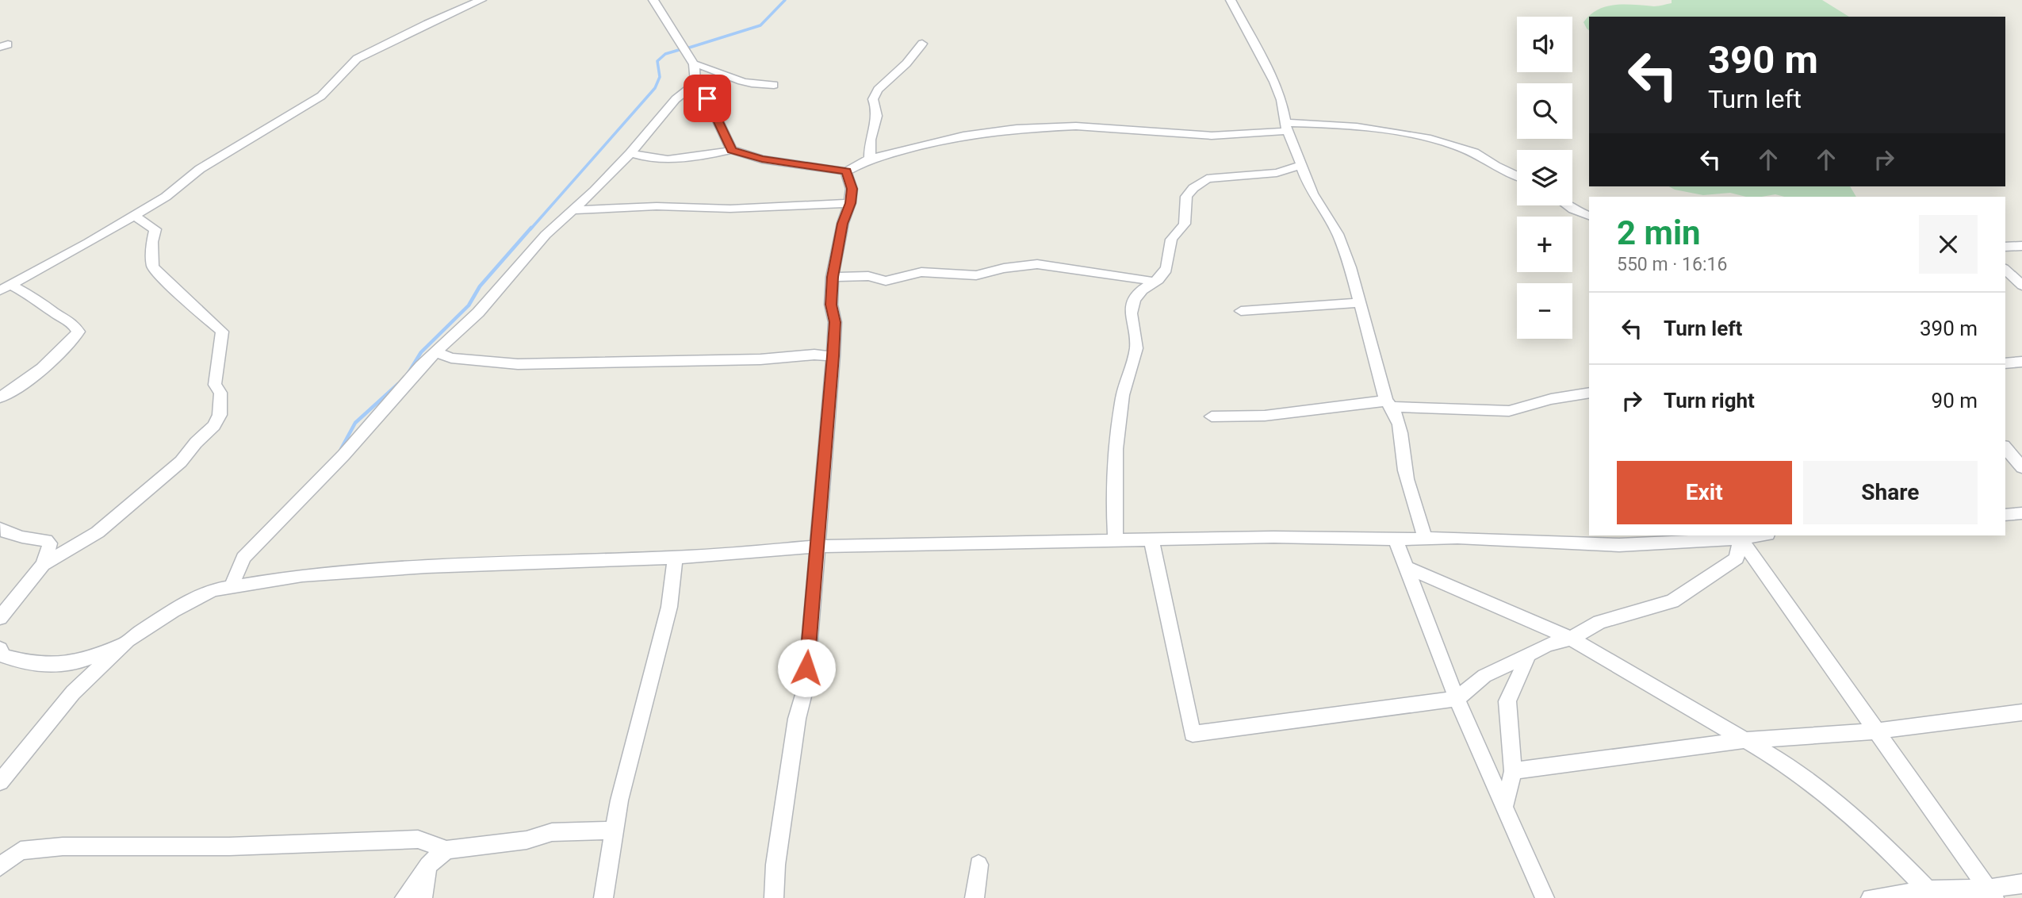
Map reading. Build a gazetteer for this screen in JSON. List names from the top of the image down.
{
  "page": {
    "map_buttons": ["+", "−"],
    "turn": ["390 m", "Turn left"],
    "heading": ["2 min", "550 m · 16:16"],
    "list": [
      {
        "name": "Turn left",
        "value": "390 m"
      },
      {
        "name": "Turn right",
        "value": "90 m"
      }
    ],
    "buttons": ["Exit", "Share"]
  }
}
